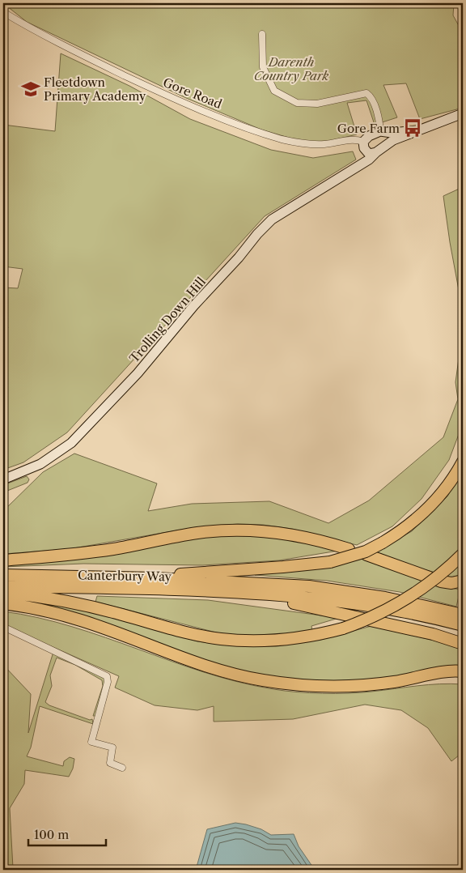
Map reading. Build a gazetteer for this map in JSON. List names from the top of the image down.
{
  "streets": {
    "highway": ["Canterbury Way"],
    "main road": ["Trolling Down Hill"],
    "street": ["Gore Road"]
  },
  "crossings": [
    ["Gore Road", "Trolling Down Hill"]
  ],
  "parks": ["Darenth Country Park"],
  "places": {
    "school or university": ["Fleetdown Primary Academy"],
    "bus stop": ["Gore Farm"]
  },
  "scale_bar": "100 m"
}
